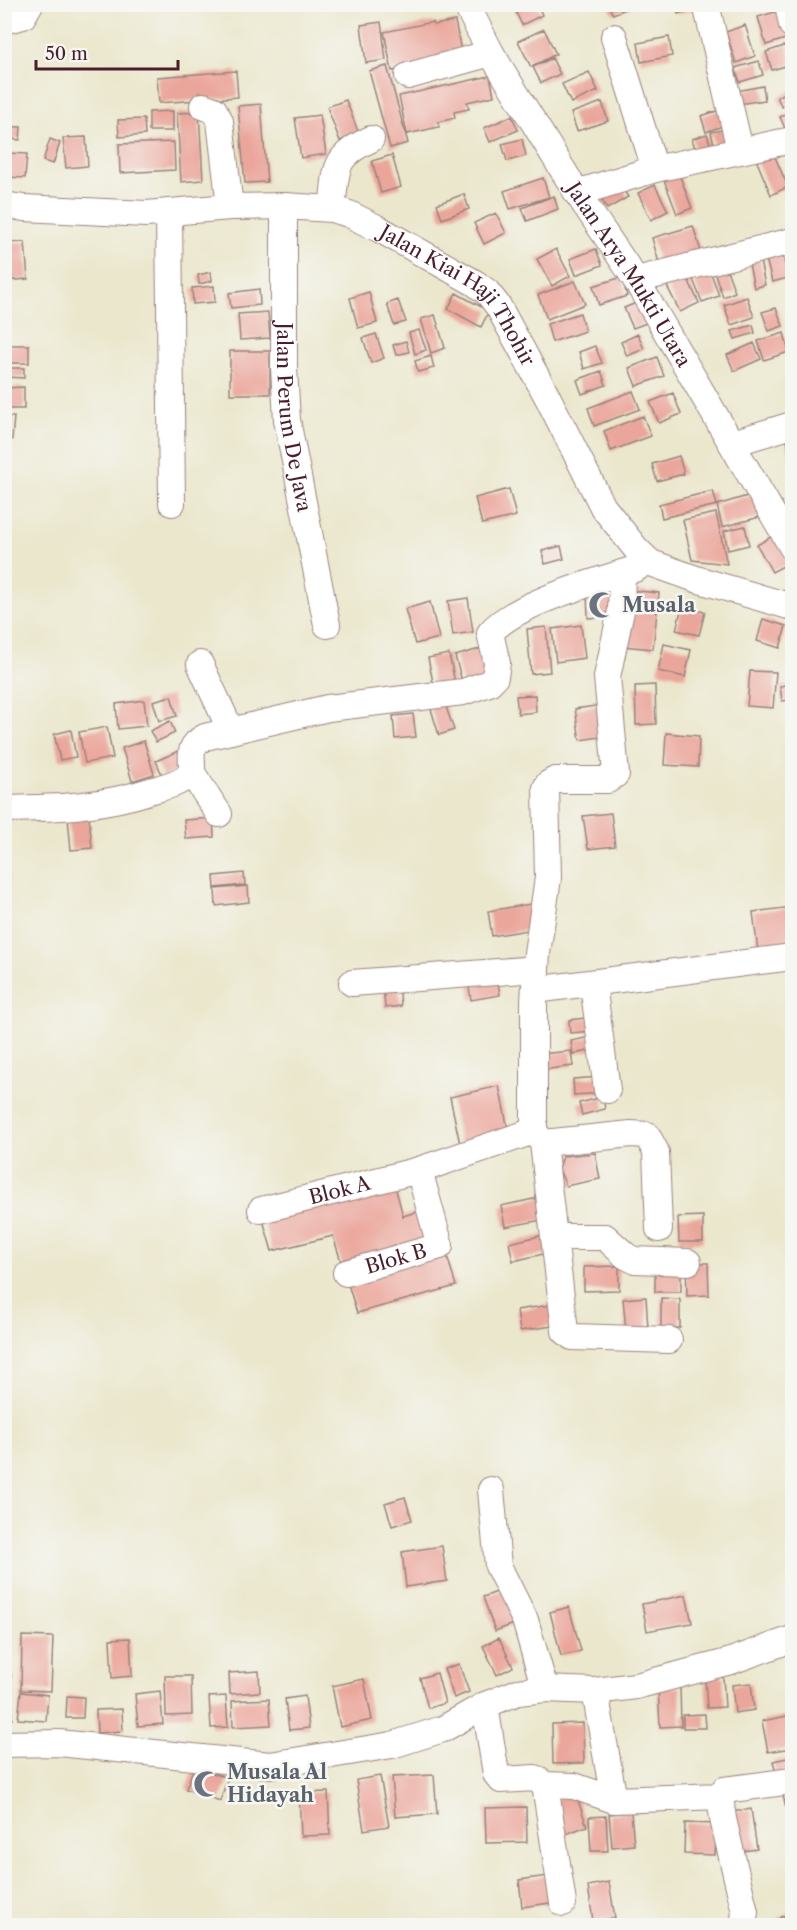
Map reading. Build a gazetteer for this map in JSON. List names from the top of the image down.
{
  "streets": {
    "street": [
      "Jalan Arya Mukti Utara",
      "Jalan Kiai Haji Thohir",
      "Jalan Perum De Java",
      "Blok A",
      "Blok B"
    ]
  },
  "crossings": [
    ["Jalan Kiai Haji Thohir", "Jalan Perum De Java"],
    ["Blok A", "Blok B"]
  ],
  "places": {
    "mosque": ["Musala", "Musala Al Hidayah"]
  },
  "scale_bar": "50 m"
}
